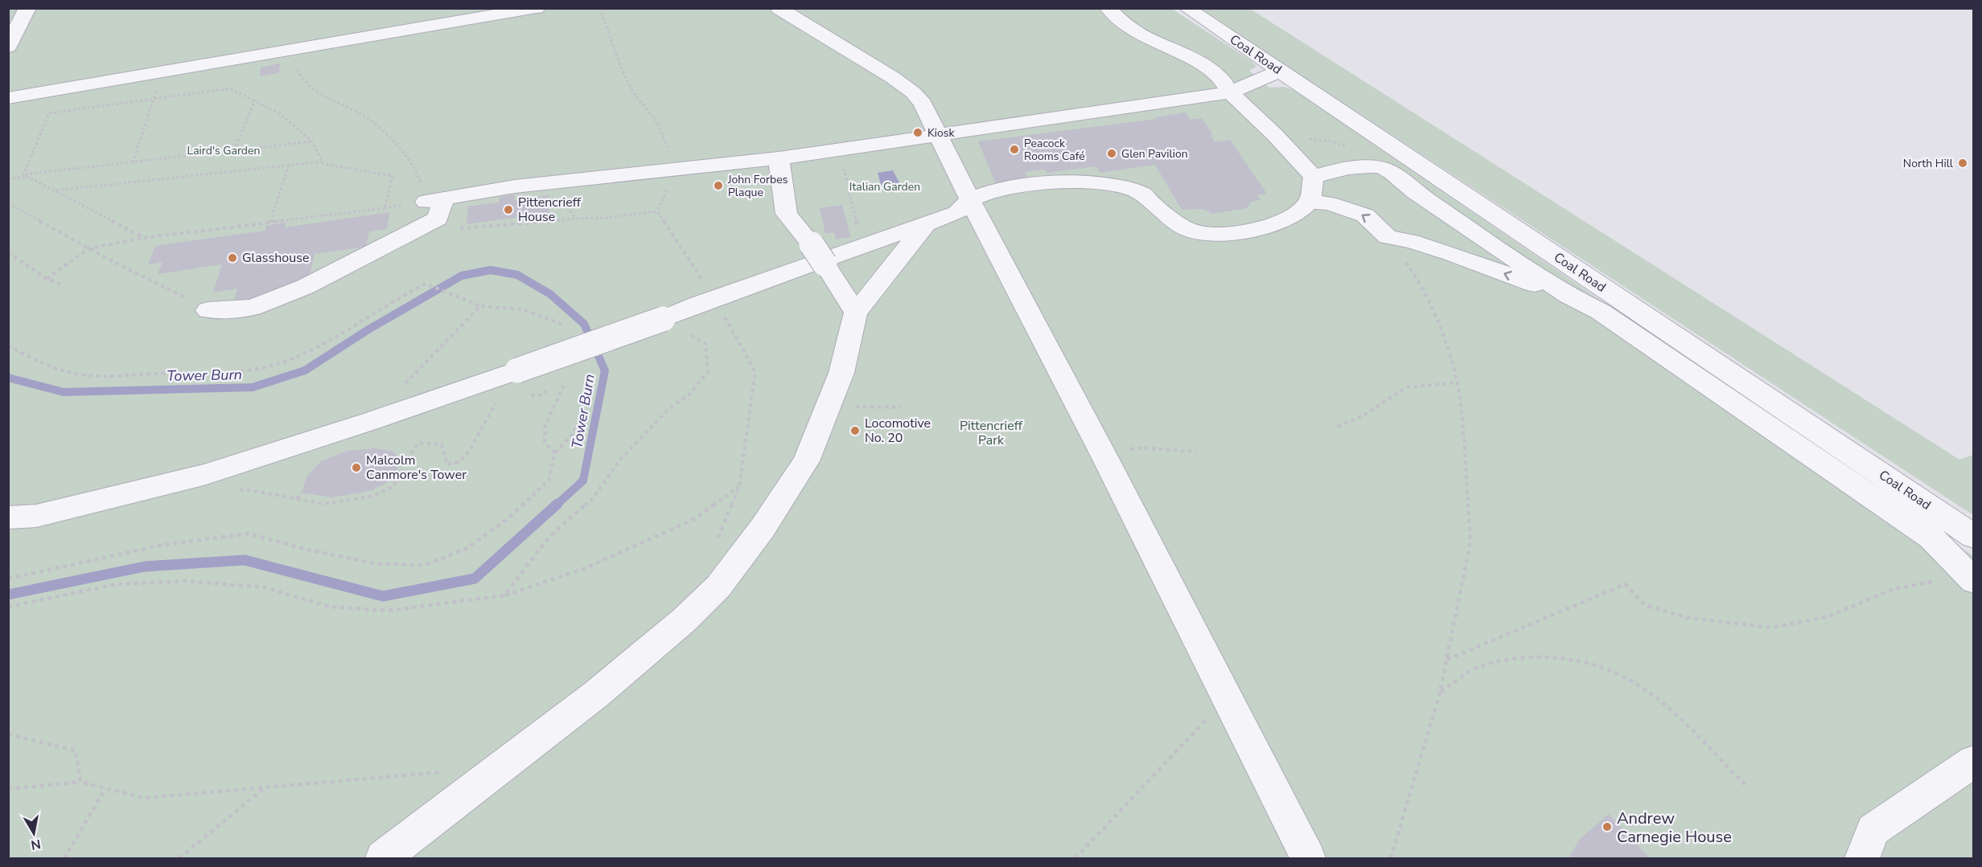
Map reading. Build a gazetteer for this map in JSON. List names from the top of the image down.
{
  "streets": {
    "street": ["Coal Road"]
  },
  "water": ["Tower Burn"],
  "parks": ["Laird's Garden", "Italian Garden", "Pittencrieff Park"],
  "places": [
    "Kiosk",
    "Peacock Rooms Café",
    "Glen Pavilion",
    "North Hill",
    "John Forbes Plaque",
    "Pittencrieff House",
    "Glasshouse",
    "Locomotive No. 20",
    "Malcolm Canmore's Tower",
    "Andrew Carnegie House"
  ],
  "north": "bottom"
}
